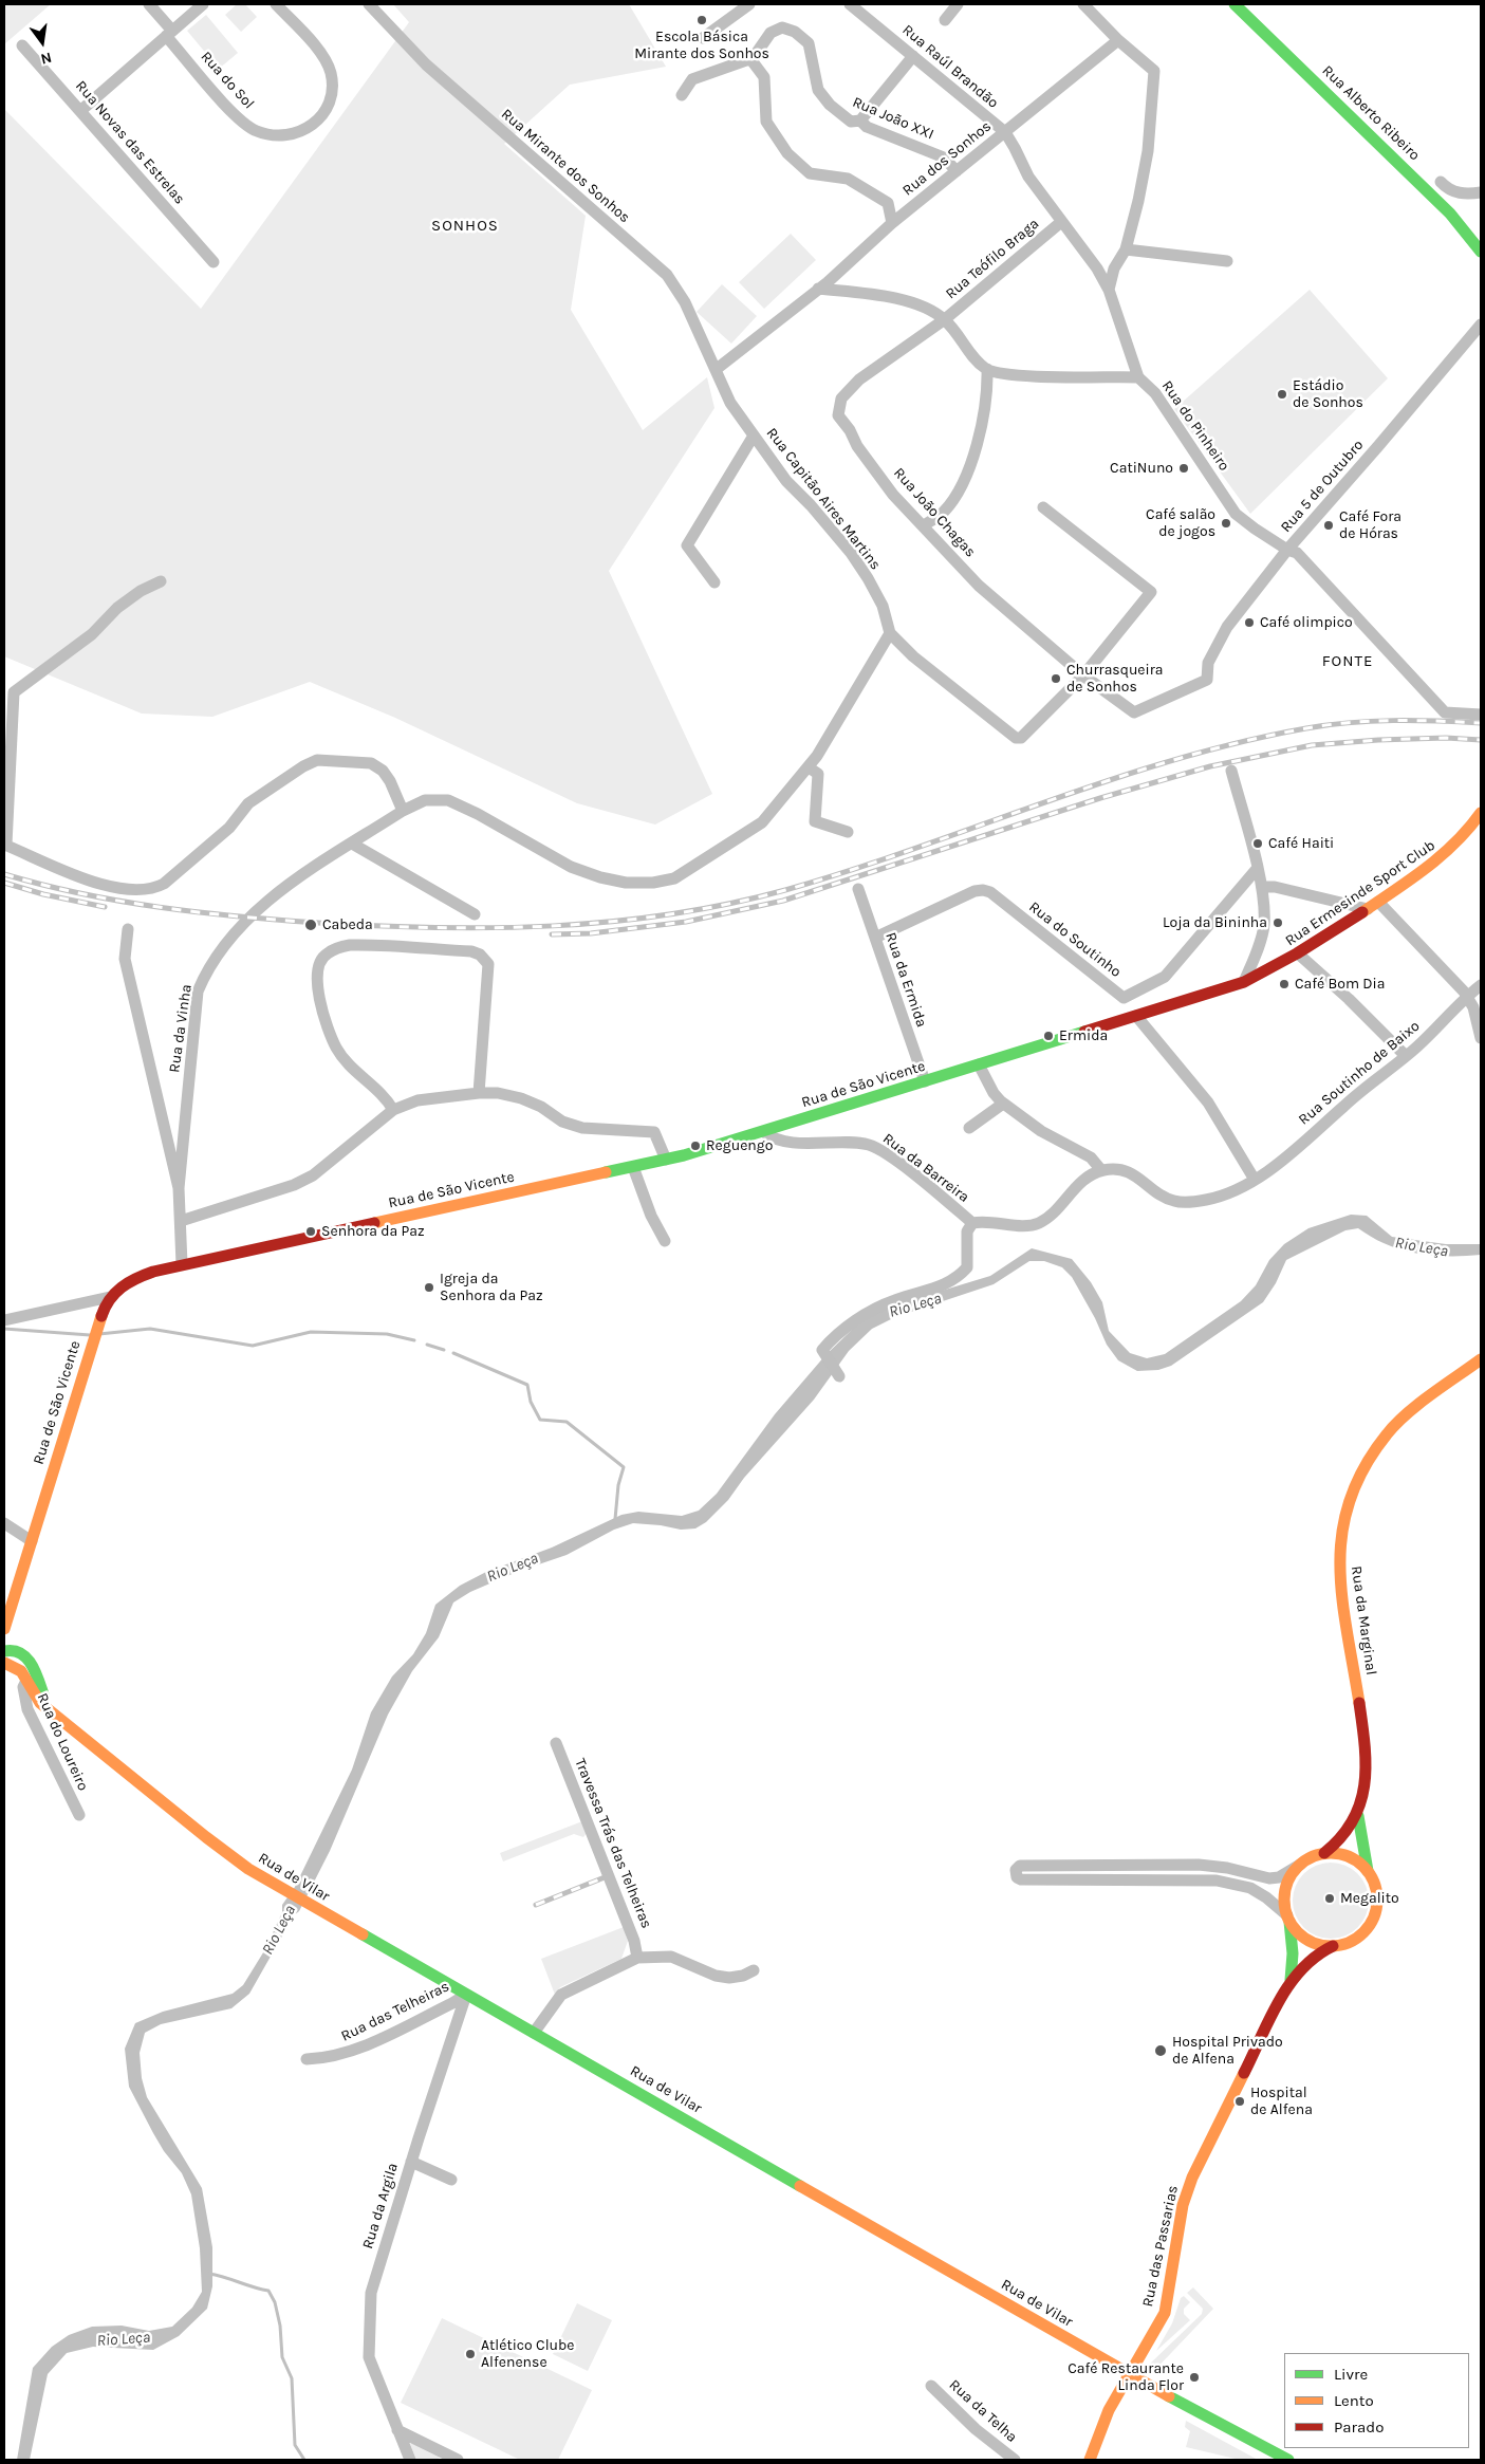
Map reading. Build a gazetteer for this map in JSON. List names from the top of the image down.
{
  "streets": {
    "street": [
      "Rua Raúl Brandão",
      "Rua do Sol",
      "Rua Alberto Ribeiro",
      "Rua João XXI",
      "Rua Novas das Estrelas",
      "Rua dos Sonhos",
      "Rua Mirante dos Sonhos",
      "Rua Teófilo Braga",
      "Rua do Pinheiro",
      "Rua 5 de Outubro",
      "Rua Capitão Aires Martins",
      "Rua João Chagas",
      "Rua Ermesinde Sport Club",
      "Rua do Soutinho",
      "Rua da Ermida",
      "Rua da Vinha",
      "Rua Soutinho de Baixo",
      "Rua de São Vicente",
      "Rua da Barreira",
      "Rua da Marginal",
      "Rua do Loureiro",
      "Travessa Trás das Telheiras",
      "Rua de Vilar",
      "Rua das Telheiras",
      "Rua da Argila",
      "Rua das Passarias",
      "Rua da Telha"
    ]
  },
  "crossings": [
    ["Rua Raúl Brandão", "Rua dos Sonhos"],
    ["Rua João XXI", "Rua dos Sonhos"],
    ["Rua dos Sonhos", "Rua Mirante dos Sonhos"],
    ["Rua dos Sonhos", "Rua Teófilo Braga"],
    ["Rua dos Sonhos", "Rua do Pinheiro"],
    ["Rua dos Sonhos", "Rua Capitão Aires Martins"],
    ["Rua Mirante dos Sonhos", "Rua Capitão Aires Martins"],
    ["Rua Teófilo Braga", "Rua João Chagas"],
    ["Rua do Pinheiro", "Rua 5 de Outubro"],
    ["Rua 5 de Outubro", "Rua Capitão Aires Martins"],
    ["Rua 5 de Outubro", "Rua João Chagas"],
    ["Rua Capitão Aires Martins", "Rua João Chagas"],
    ["Rua Capitão Aires Martins", "Rua da Vinha"],
    ["Rua do Soutinho", "Rua da Ermida"],
    ["Rua da Ermida", "Rua de São Vicente"],
    ["Rua de São Vicente", "Rua da Barreira"],
    ["Rua da Marginal", "Rua das Passarias"],
    ["Rua do Loureiro", "Rua de Vilar"],
    ["Rua de Vilar", "Rua das Telheiras"],
    ["Rua de Vilar", "Rua da Argila"],
    ["Rua de Vilar", "Rua das Passarias"],
    ["Rua das Telheiras", "Rua da Argila"]
  ],
  "districts": ["SONHOS", "FONTE"],
  "water": ["Rio Leça"],
  "places": [
    "Escola Básica Mirante dos Sonhos",
    "Estádio de Sonhos",
    "CatiNuno",
    "Café salão de jogos",
    "Café Fora de Hóras",
    "Café olimpico",
    "Churrasqueira de Sonhos",
    "Café Haiti",
    "Loja da Bininha",
    "Cabeda",
    "Café Bom Dia",
    "Ermida",
    "Reguengo",
    "Senhora da Paz",
    "Igreja da Senhora da Paz",
    "Megalito",
    "Hospital Privado de Alfena",
    "Hospital de Alfena",
    "Atlético Clube Alfenense",
    "Café Restaurante Linda Flor"
  ],
  "legend": ["Livre", "Lento", "Parado"],
  "north": "bottom"
}
